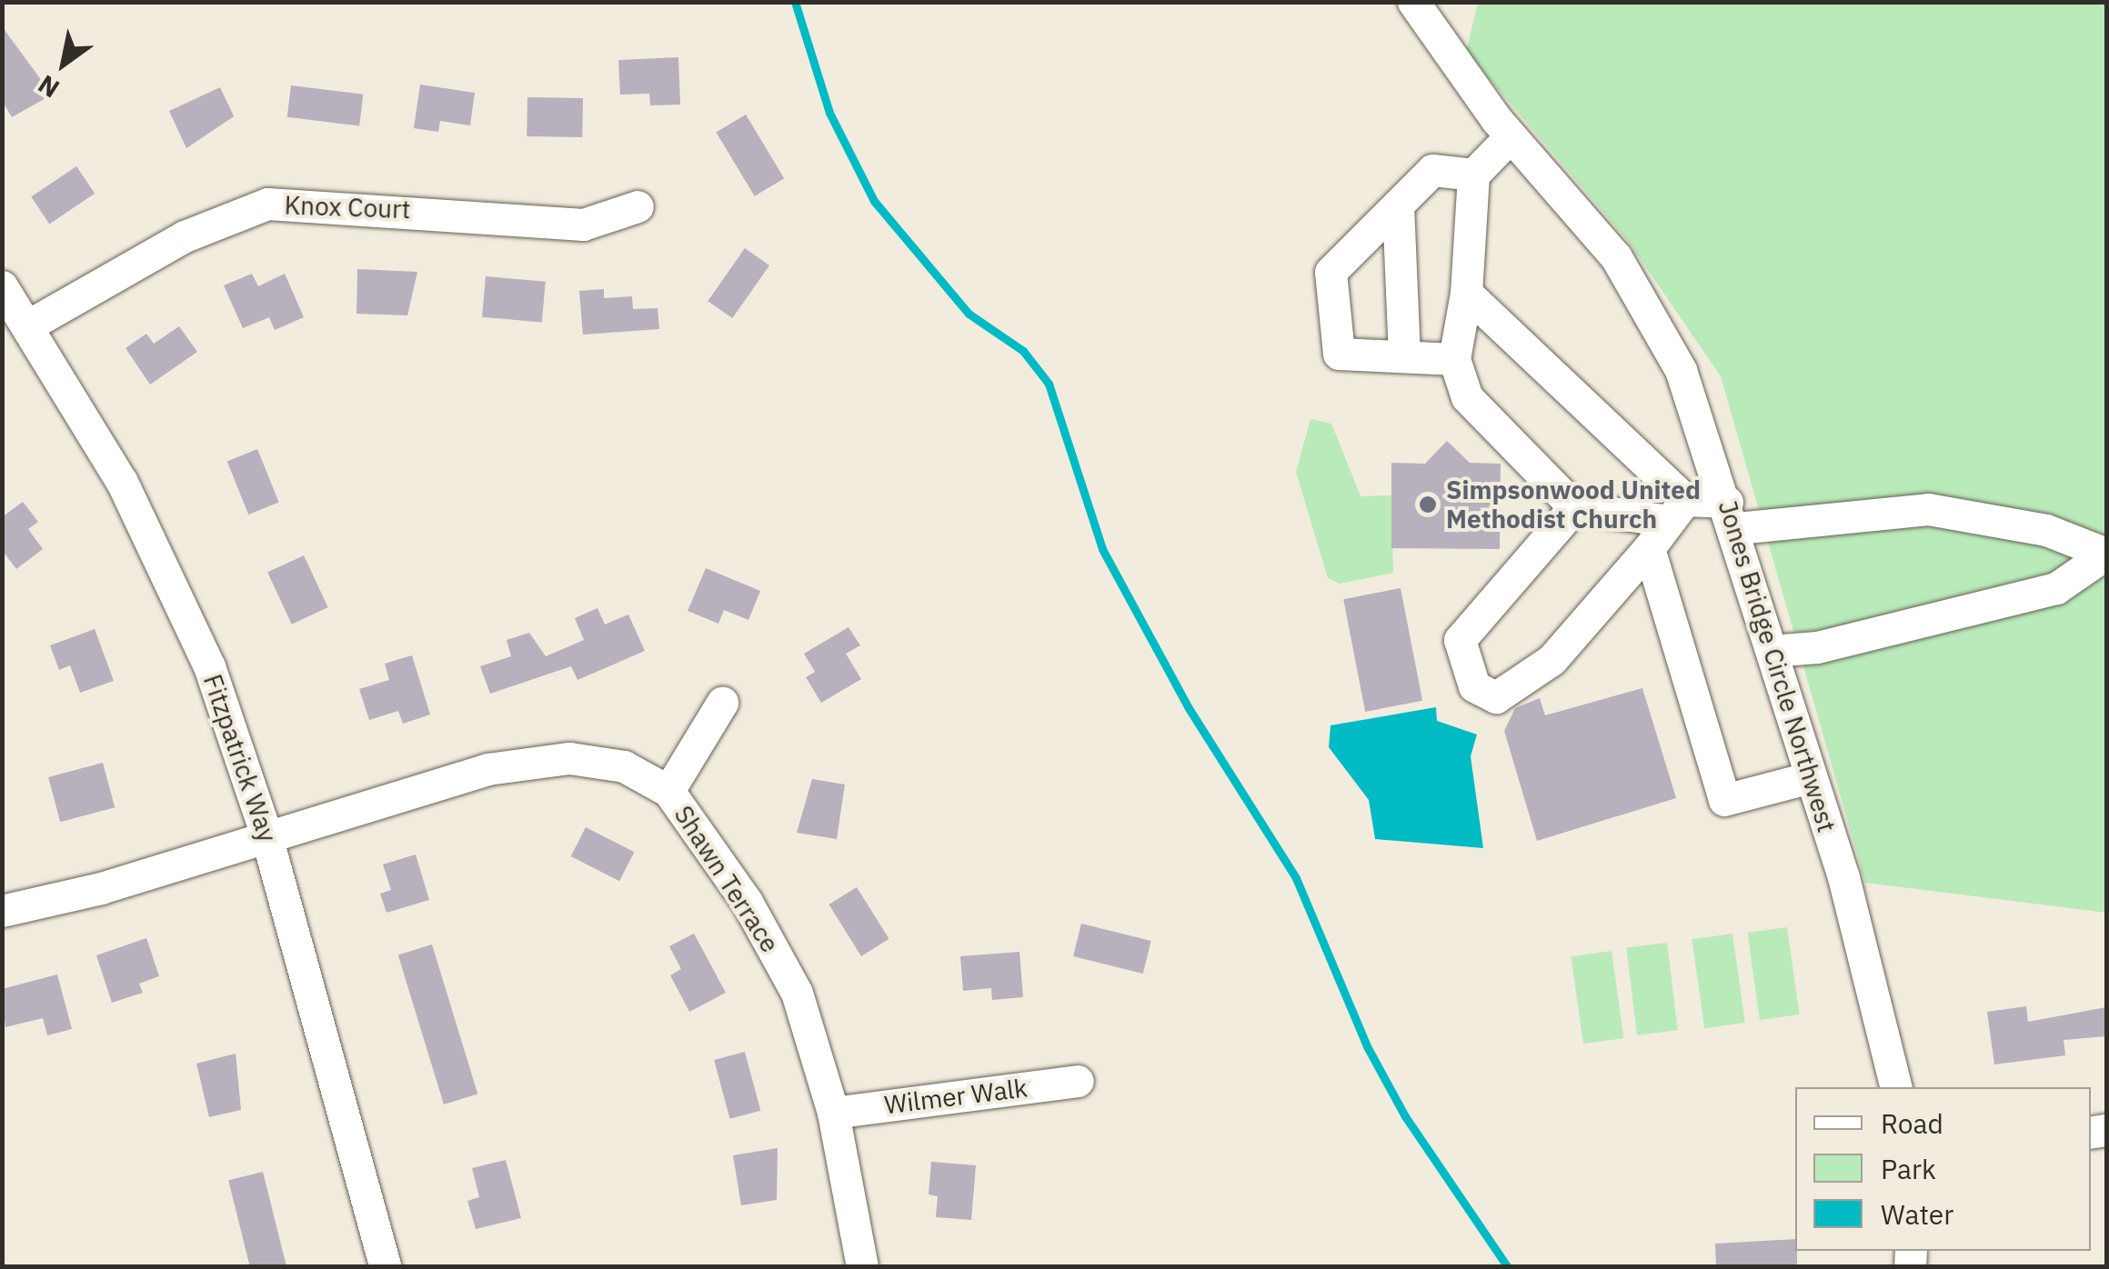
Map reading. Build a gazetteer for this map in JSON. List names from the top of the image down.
{
  "streets": {
    "street": [
      "Knox Court",
      "Jones Bridge Circle Northwest",
      "Fitzpatrick Way",
      "Shawn Terrace",
      "Wilmer Walk"
    ]
  },
  "crossings": [
    ["Knox Court", "Fitzpatrick Way"],
    ["Fitzpatrick Way", "Shawn Terrace"],
    ["Shawn Terrace", "Wilmer Walk"]
  ],
  "places": ["Simpsonwood United Methodist Church"],
  "legend": ["Road", "Park", "Water"],
  "north": "bottom left"
}
